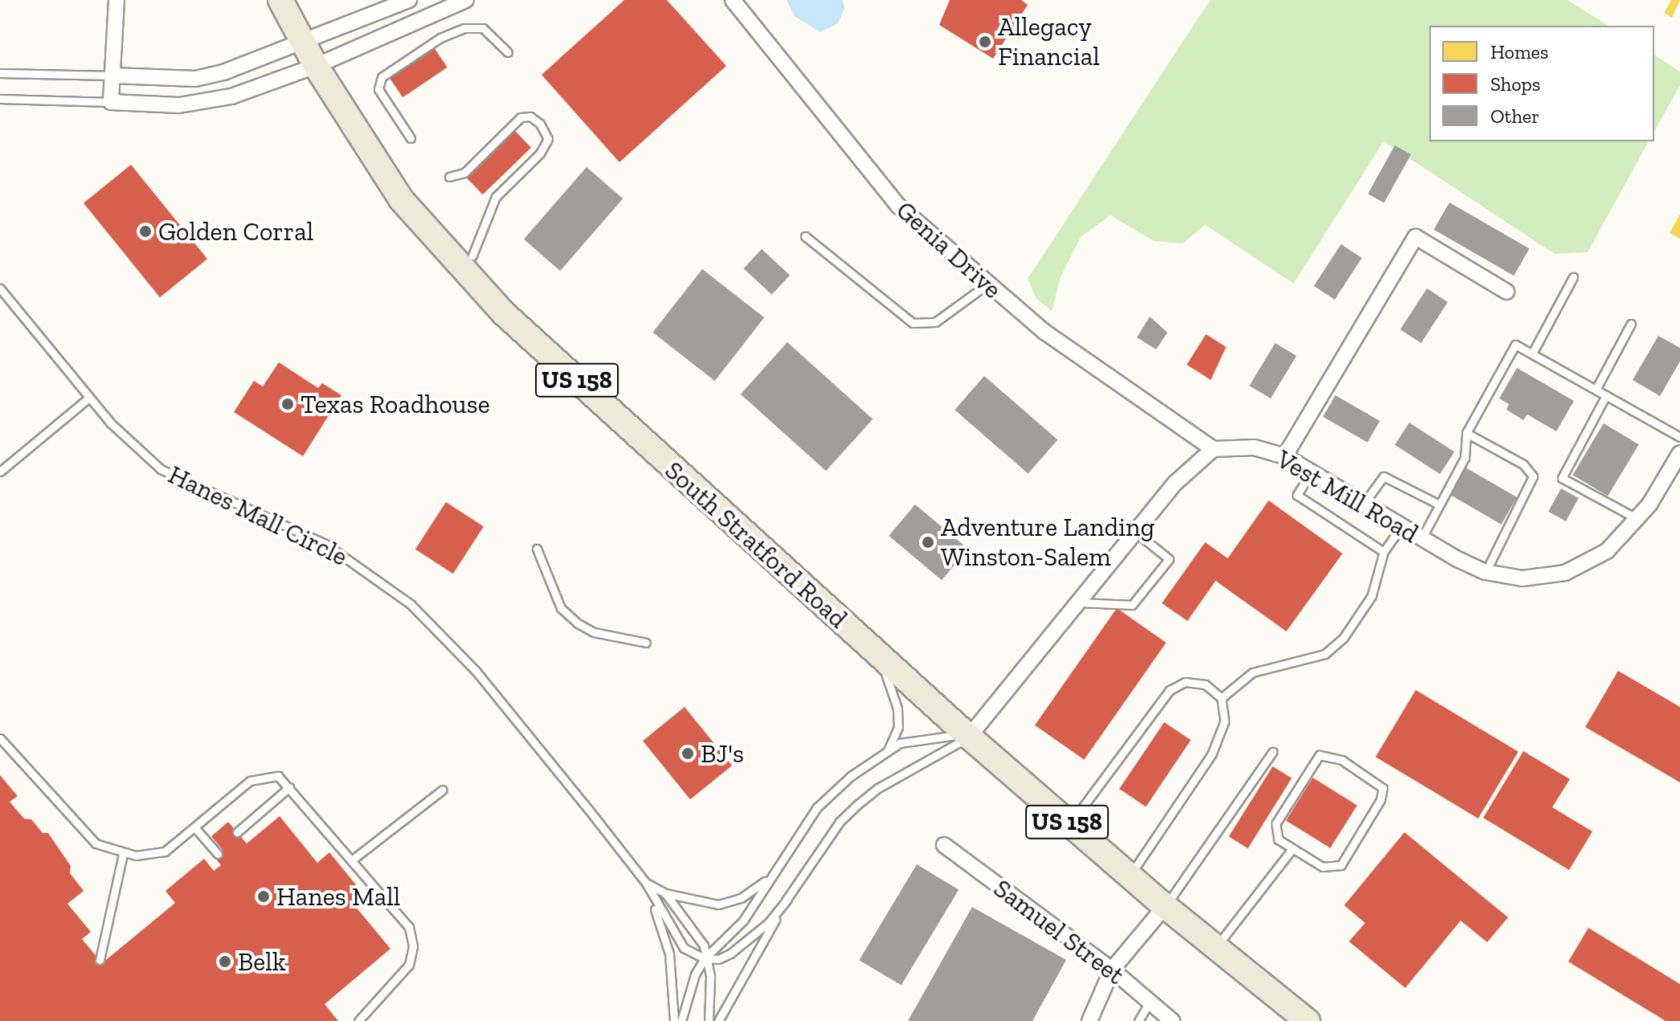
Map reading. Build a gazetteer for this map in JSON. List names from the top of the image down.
{
  "streets": {
    "main road": ["US 158", "South Stratford Road"],
    "street": ["Genia Drive", "Vest Mill Road", "Samuel Street"],
    "lane": ["Hanes Mall Circle"]
  },
  "crossings": [
    ["Genia Drive", "Vest Mill Road"]
  ],
  "places": [
    "Allegacy Financial",
    "Golden Corral",
    "Texas Roadhouse",
    "Adventure Landing Winston-Salem",
    "BJ's",
    "Hanes Mall",
    "Belk"
  ],
  "legend": ["Homes", "Shops", "Other"]
}
